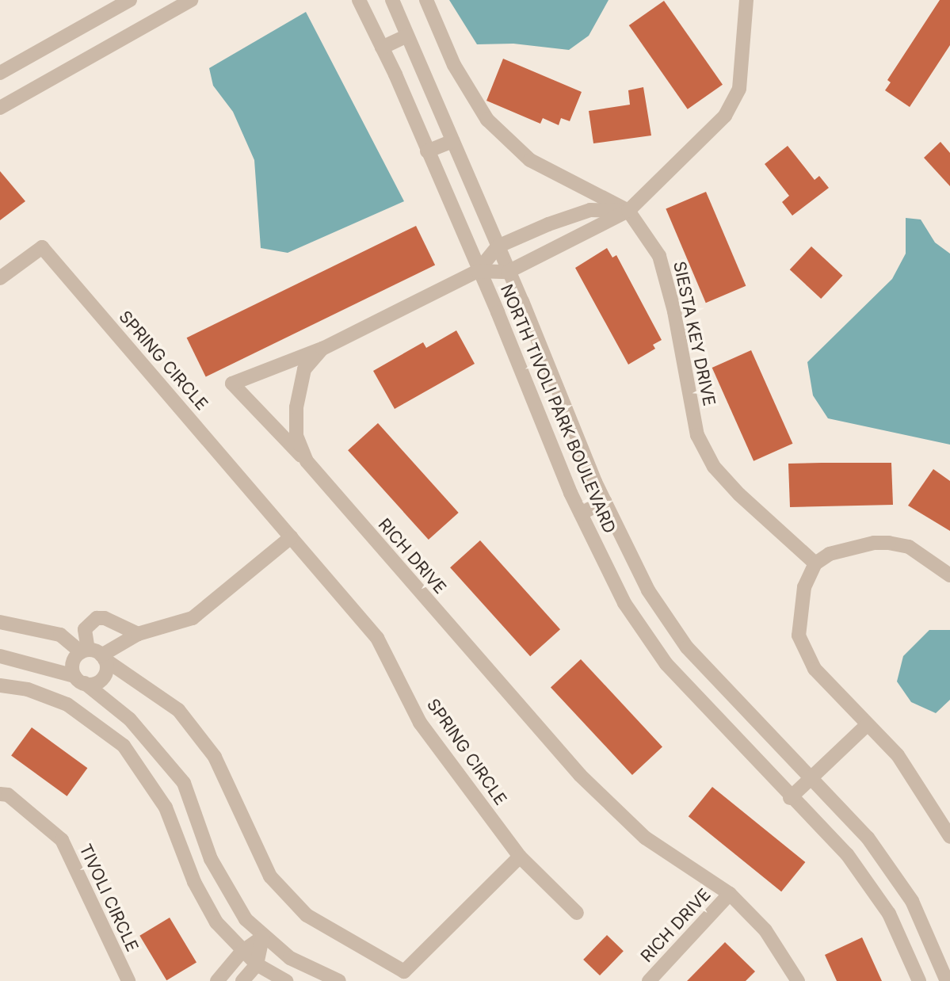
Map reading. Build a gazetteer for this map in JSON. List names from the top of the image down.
{
  "streets": {
    "street": [
      "SIESTA KEY DRIVE",
      "SPRING CIRCLE",
      "NORTH TIVOLI PARK BOULEVARD",
      "RICH DRIVE",
      "TIVOLI CIRCLE"
    ]
  },
  "crossings": [
    ["NORTH TIVOLI PARK BOULEVARD", "RICH DRIVE"]
  ]
}
